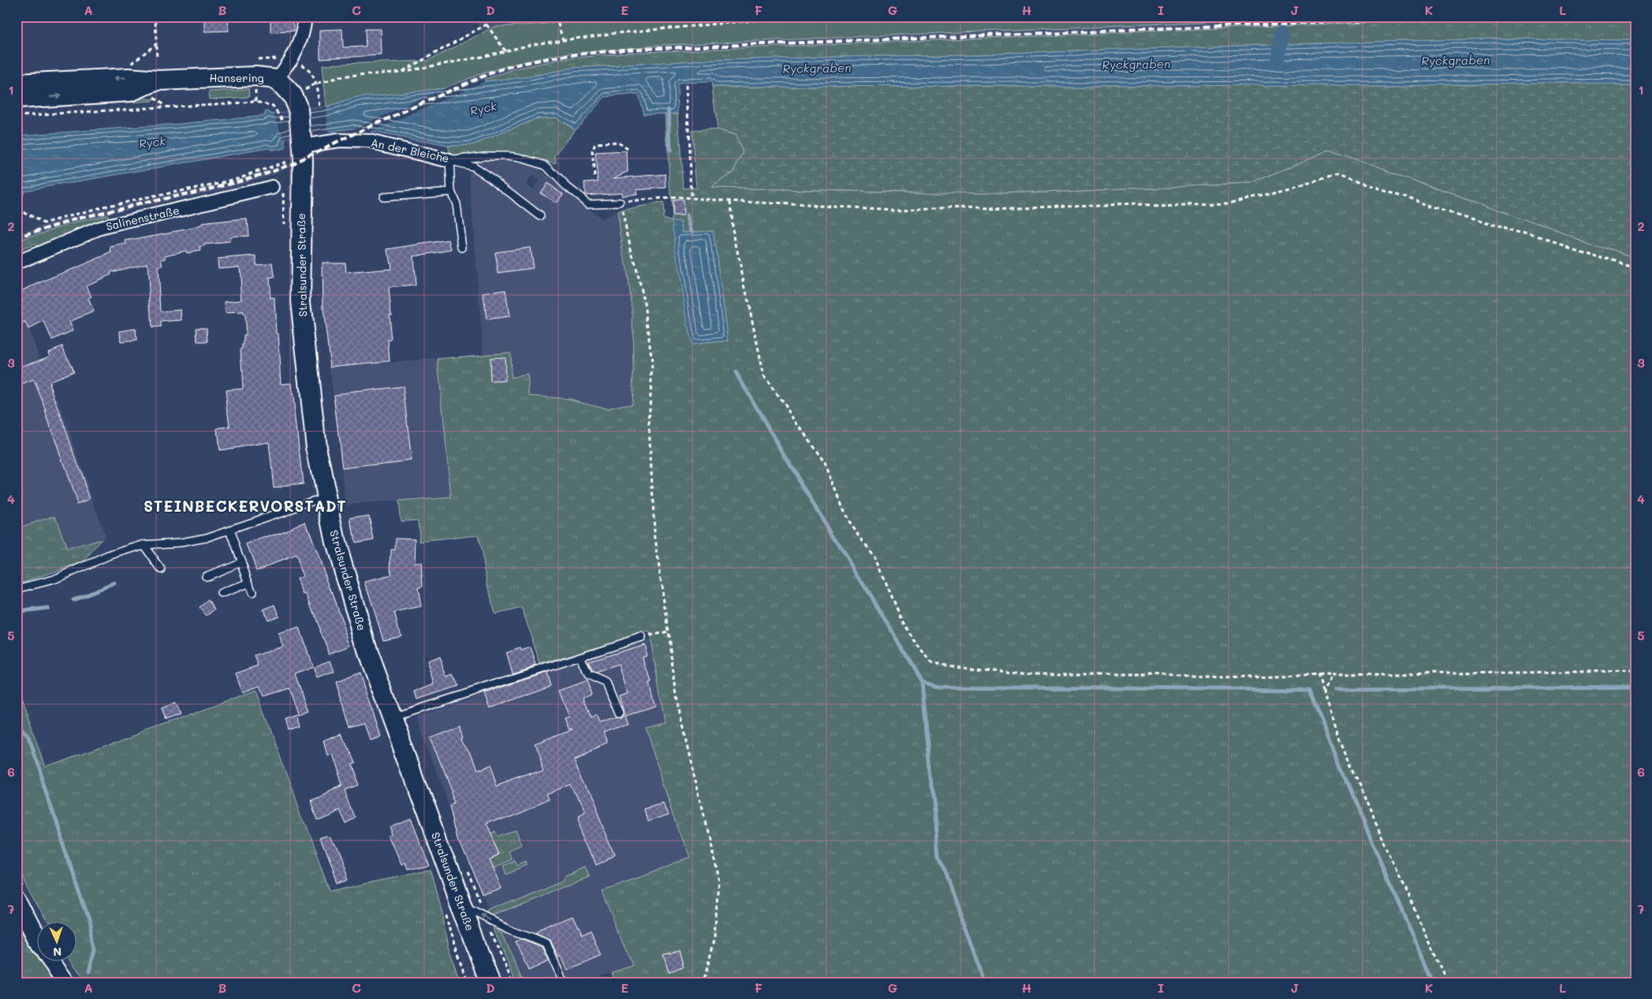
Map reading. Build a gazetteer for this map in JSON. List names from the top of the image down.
{
  "streets": {
    "main road": ["Hansering", "Stralsunder Straße"],
    "street": ["An der Bleiche", "Salinenstraße"]
  },
  "crossings": [
    ["Hansering", "Stralsunder Straße"],
    ["An der Bleiche", "Stralsunder Straße"]
  ],
  "districts": ["STEINBECKERVORSTADT"],
  "water": ["Ryckgraben", "Ryck"],
  "north": "bottom",
  "grid": {
    "columns": [
      "A",
      "B",
      "C",
      "D",
      "E",
      "F",
      "G",
      "H",
      "I",
      "J",
      "K",
      "L"
    ],
    "rows": [
      "1",
      "2",
      "3",
      "4",
      "5",
      "6",
      "7"
    ]
  }
}
